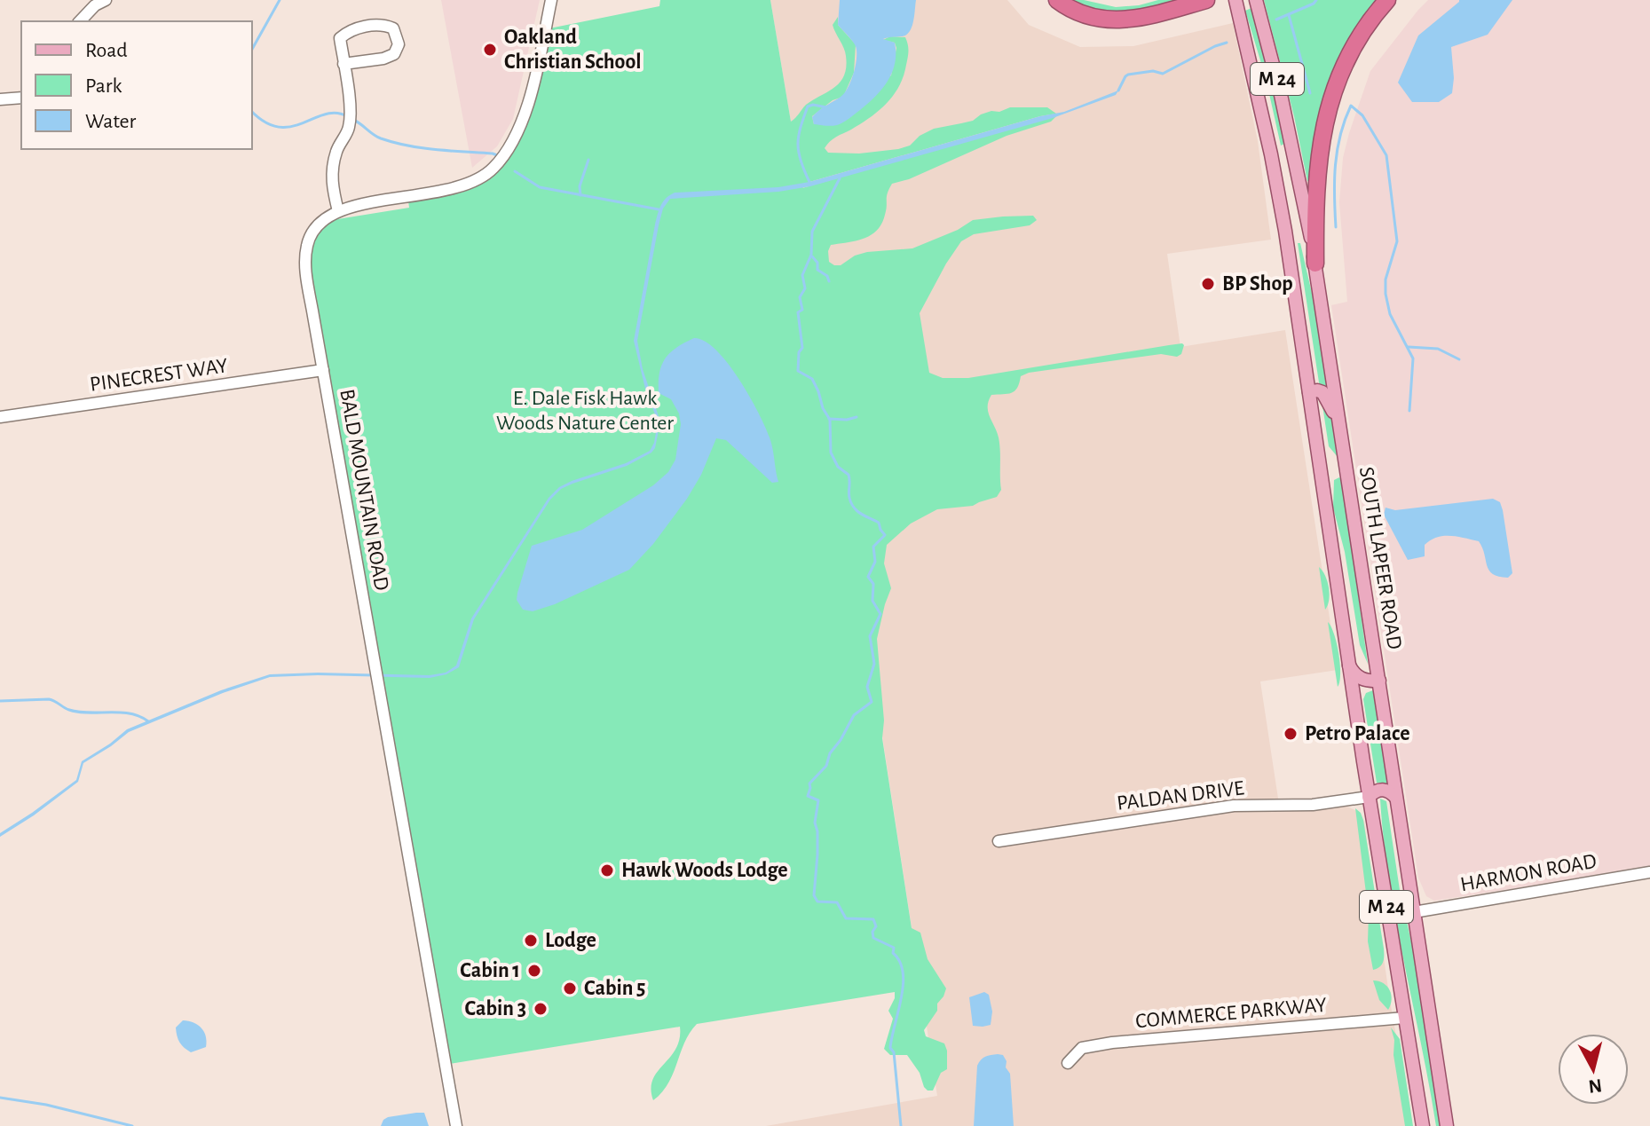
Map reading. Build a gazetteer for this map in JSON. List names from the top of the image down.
{
  "streets": {
    "main road": ["M 24", "SOUTH LAPEER ROAD"],
    "street": [
      "PINECREST WAY",
      "BALD MOUNTAIN ROAD",
      "PALDAN DRIVE",
      "HARMON ROAD",
      "COMMERCE PARKWAY"
    ]
  },
  "crossings": [
    ["M 24", "PALDAN DRIVE"],
    ["M 24", "COMMERCE PARKWAY"],
    ["PINECREST WAY", "BALD MOUNTAIN ROAD"],
    ["SOUTH LAPEER ROAD", "HARMON ROAD"]
  ],
  "parks": ["E. Dale Fisk Hawk Woods Nature Center"],
  "places": [
    "Oakland Christian School",
    "BP Shop",
    "Petro Palace",
    "Hawk Woods Lodge",
    "Lodge",
    "Cabin 1",
    "Cabin 5",
    "Cabin 3"
  ],
  "legend": ["Road", "Park", "Water"],
  "north": "bottom"
}
